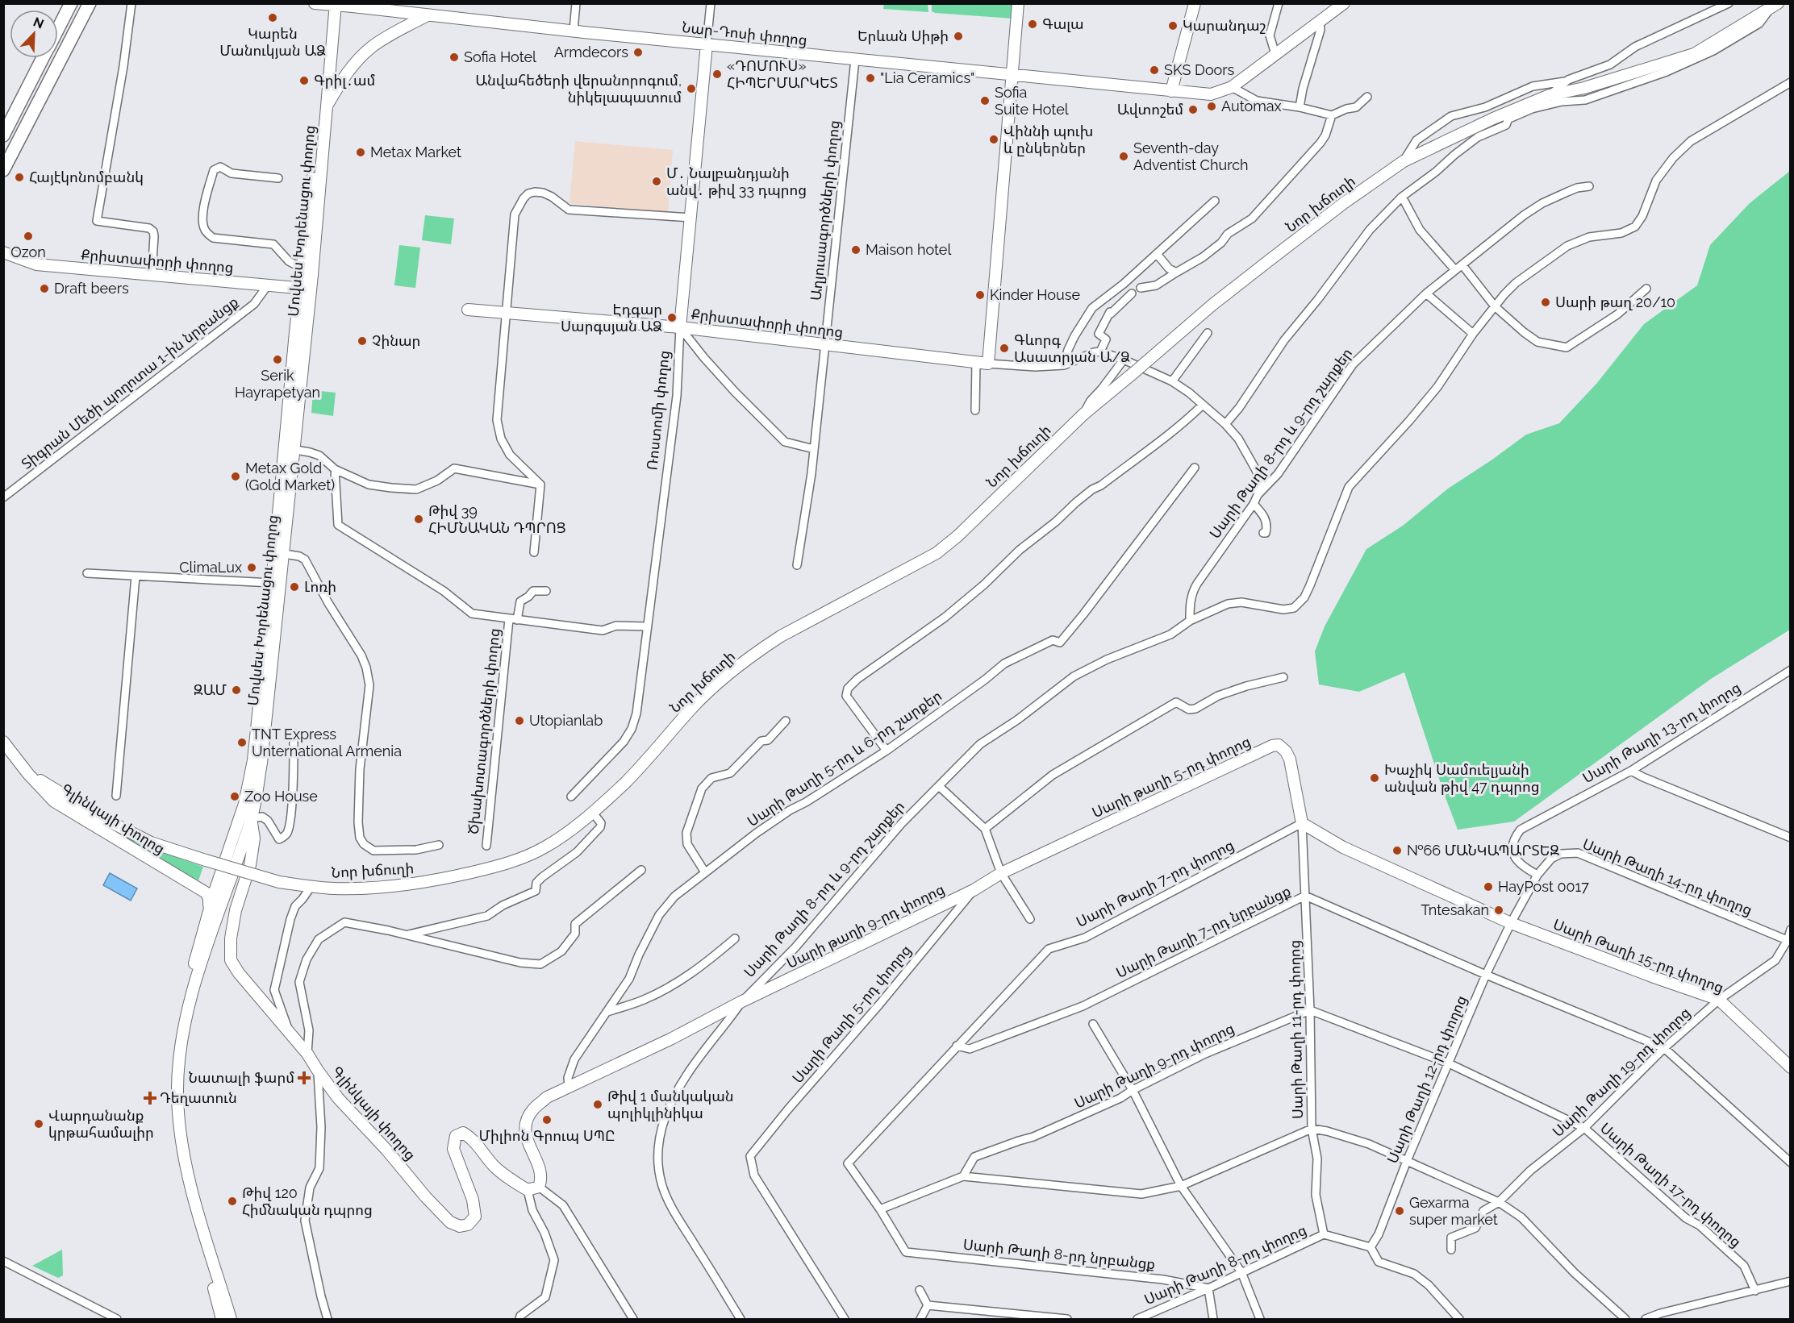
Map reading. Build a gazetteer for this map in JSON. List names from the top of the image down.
{
  "streets": {
    "main road": [
      "Նար-Դոսի փողոց",
      "Նոր խճուղի",
      "Մովսես Խորենացու փողոց",
      "Քրիստափորի փողոց",
      "Ռոստոմի փողոց",
      "Սարի Թաղի 8-րդ և 9-րդ շարքեր",
      "Սարի թաղի 5-րդ փողոց",
      "Գլինկայի փողոց",
      "Սարի թաղի 9-րդ փողոց",
      "Սարի Թաղի 15-րդ փողոց"
    ],
    "street": [
      "Աղյուսագործների փողոց",
      "Տիգրան Մեծի պողոտա 1-ին նրբանցք",
      "Ծխախոտագործների փողոց",
      "Սարի Թաղի 13-րդ փողոց",
      "Սարի Թաղի 5-րդ և 6-րդ շարքեր",
      "Սարի Թաղի 14-րդ փողոց",
      "Սարի Թաղի 7-րդ փողոց",
      "Սարի Թաղի 7-րդ նրբանցք",
      "Սարի Թաղի 5-րդ փողոց",
      "Սարի Թաղի 11-րդ փողոց",
      "Սարի Թաղի 9-րդ փողոց",
      "Սարի Թաղի 19-րդ փողոց",
      "Սարի Թաղի 12-րդ փողոց",
      "Սարի Թաղի 17-րդ փողոց",
      "Սարի Թաղի 8-րդ նրբանցք",
      "Սարի Թաղի 8-րդ փողոց"
    ]
  },
  "crossings": [
    ["Նար-Դոսի փողոց", "Աղյուսագործների փողոց"],
    ["Նար-Դոսի փողոց", "Մովսես Խորենացու փողոց"],
    ["Նար-Դոսի փողոց", "Ռոստոմի փողոց"],
    ["Նոր խճուղի", "Գլինկայի փողոց"],
    ["Աղյուսագործների փողոց", "Քրիստափորի փողոց"],
    ["Մովսես Խորենացու փողոց", "Քրիստափորի փողոց"],
    ["Մովսես Խորենացու փողոց", "Գլինկայի փողոց"],
    ["Քրիստափորի փողոց", "Տիգրան Մեծի պողոտա 1-ին նրբանցք"],
    ["Քրիստափորի փողոց", "Ռոստոմի փողոց"],
    ["Ռոստոմի փողոց", "Ծխախոտագործների փողոց"],
    ["Սարի Թաղի 8-րդ և 9-րդ շարքեր", "Սարի Թաղի 5-րդ և 6-րդ շարքեր"],
    ["Սարի Թաղի 8-րդ և 9-րդ շարքեր", "Սարի թաղի 9-րդ փողոց"],
    ["Սարի Թաղի 13-րդ փողոց", "Սարի Թաղի 14-րդ փողոց"],
    ["Սարի թաղի 5-րդ փողոց", "Սարի Թաղի 7-րդ փողոց"],
    ["Սարի թաղի 5-րդ փողոց", "Սարի թաղի 9-րդ փողոց"],
    ["Սարի թաղի 5-րդ փողոց", "Սարի Թաղի 11-րդ փողոց"],
    ["Սարի Թաղի 14-րդ փողոց", "Սարի Թաղի 15-րդ փողոց"],
    ["Սարի Թաղի 14-րդ փողոց", "Սարի Թաղի 19-րդ փողոց"],
    ["Սարի Թաղի 14-րդ փողոց", "Սարի Թաղի 12-րդ փողոց"],
    ["Սարի Թաղի 7-րդ փողոց", "Սարի Թաղի 7-րդ նրբանցք"],
    ["Սարի Թաղի 7-րդ փողոց", "Սարի Թաղի 11-րդ փողոց"],
    ["Սարի Թաղի 7-րդ փողոց", "Սարի Թաղի 8-րդ նրբանցք"],
    ["Սարի թաղի 9-րդ փողոց", "Սարի Թաղի 5-րդ փողոց"],
    ["Սարի Թաղի 7-րդ նրբանցք", "Սարի Թաղի 11-րդ փողոց"],
    ["Սարի Թաղի 7-րդ նրբանցք", "Սարի Թաղի 19-րդ փողոց"],
    ["Սարի Թաղի 7-րդ նրբանցք", "Սարի Թաղի 12-րդ փողոց"],
    ["Սարի Թաղի 15-րդ փողոց", "Սարի Թաղի 19-րդ փողոց"],
    ["Սարի Թաղի 15-րդ փողոց", "Սարի Թաղի 12-րդ փողոց"],
    ["Սարի Թաղի 11-րդ փողոց", "Սարի Թաղի 9-րդ փողոց"],
    ["Սարի Թաղի 11-րդ փողոց", "Սարի Թաղի 8-րդ փողոց"],
    ["Սարի Թաղի 19-րդ փողոց", "Սարի Թաղի 17-րդ փողոց"],
    ["Սարի Թաղի 12-րդ փողոց", "Սարի Թաղի 17-րդ փողոց"],
    ["Սարի Թաղի 8-րդ նրբանցք", "Սարի Թաղի 8-րդ փողոց"]
  ],
  "places": {
    "other": [
      "Կարեն Մանուկյան ԱՁ",
      "Գալա",
      "Կարանդաշ",
      "Երևան Սիթի",
      "Armdecors",
      "Sofia Hotel",
      "SKS Doors",
      "«ԴՈՄՈՒՍ» ՀԻՊԵՐՄԱՐԿԵՏ",
      "\"Lia Ceramics\"",
      "Գրիլ․ամ",
      "Անվահեծերի վերանորոգում, նիկելապատում",
      "Sofia Suite Hotel",
      "Automax",
      "Ավտոշեմ",
      "Վիննի պուխ և ընկերներ",
      "Metax Market",
      "Seventh-day Adventist Church",
      "Հայէկոնոմբանկ",
      "Մ․ Նալբանդյանի անվ․ թիվ 33 դպրոց",
      "Ozon",
      "Maison hotel",
      "Draft beers",
      "Kinder House",
      "Սարի թաղ 20/10",
      "Էդգար Սարգսյան ԱՁ",
      "Չինար",
      "Գևորգ Ասատրյան Ա/Ձ",
      "Serik Hayrapetyan",
      "Metax Gold (Gold Market)",
      "Թիվ 39 ՀԻՄՆԱԿԱՆ ԴՊՐՈՑ",
      "ClimaLux",
      "Լոռի",
      "ԶԱՄ",
      "Utopianlab",
      "TNT Express Unternational Armenia",
      "Խաչիկ Սամուելյանի անվան թիվ 47 դպրոց",
      "Zoo House",
      "№66 ՄԱՆԿԱՊԱՐՏԵԶ",
      "HayPost 0017",
      "Tntesakan",
      "Թիվ 1 մանկական պոլիկլինիկա",
      "Միլիոն Գրուպ ՍՊԸ",
      "Վարդանանք կրթահամալիր",
      "Թիվ 120 Հիմնական դպրոց",
      "Gexarma super market"
    ],
    "health": ["Նատալի ֆարմ", "Դեղատուն"]
  },
  "north": "top right"
}
